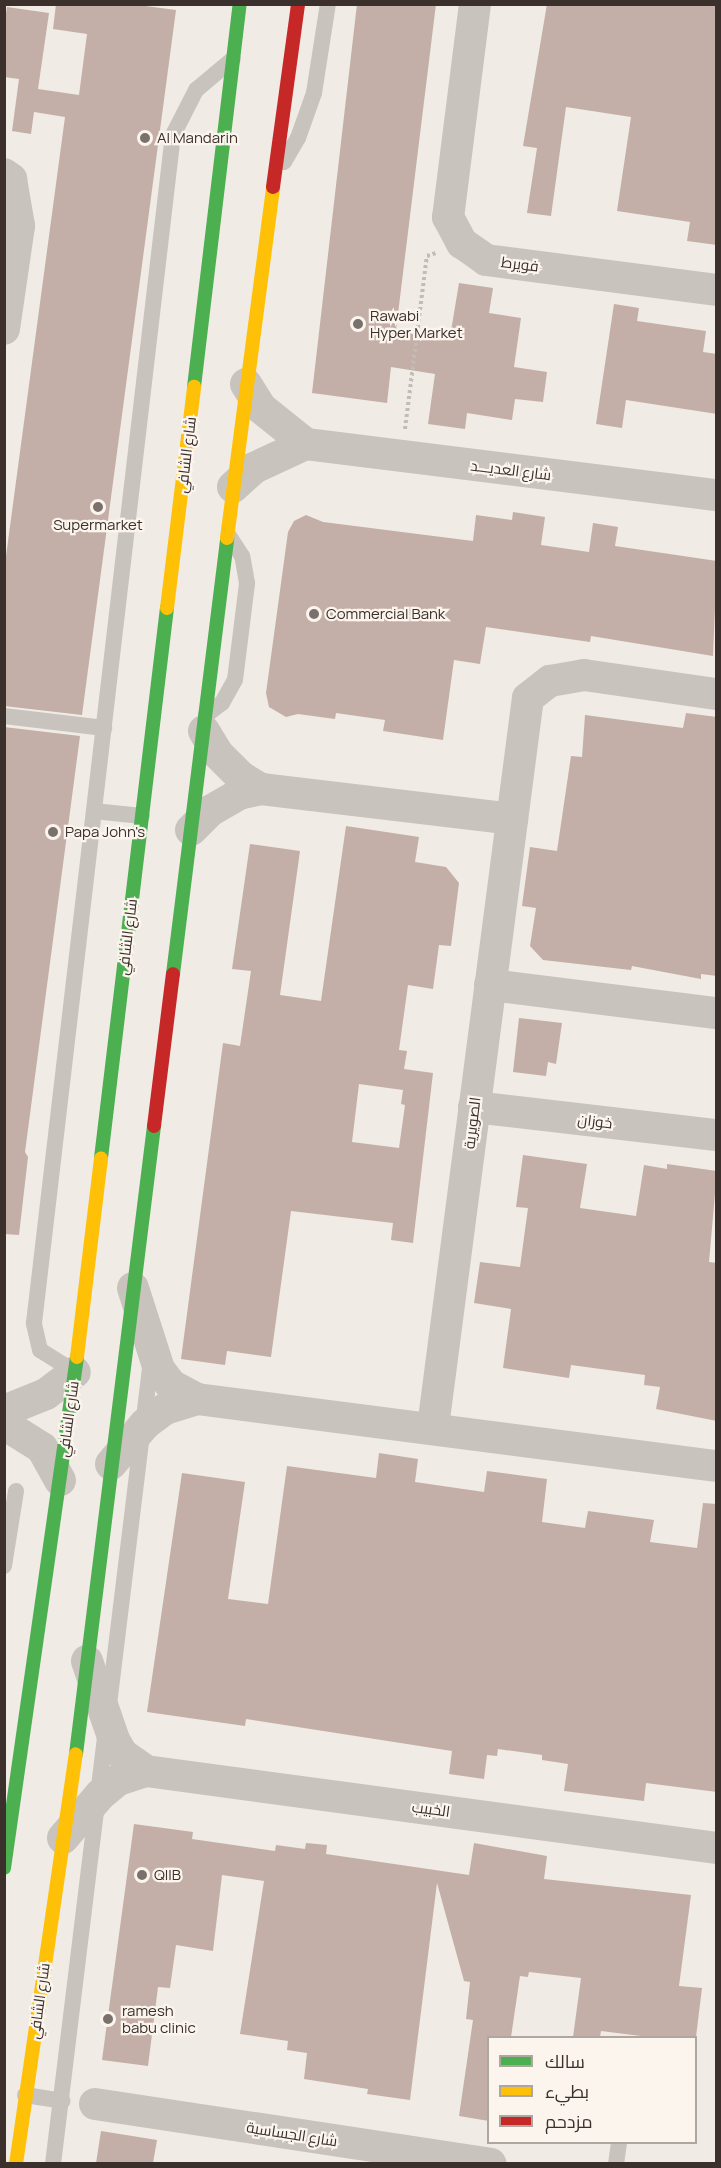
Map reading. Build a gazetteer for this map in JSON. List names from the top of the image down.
{
  "streets": {
    "main road": ["شارع الشافي"],
    "street": [
      "فويرط",
      "شارع العديـــد",
      "خوزان",
      "الصويرية",
      "الخبيب",
      "شارع الجساسية"
    ]
  },
  "crossings": [
    ["شارع الشافي", "الخبيب"],
    ["خوزان", "الصويرية"]
  ],
  "places": [
    "Al Mandarin",
    "Rawabi Hyper Market",
    "Supermarket",
    "Commercial Bank",
    "Papa John's",
    "QIIB",
    "ramesh babu clinic"
  ],
  "legend": ["سالك", "بطيء", "مزدحم"]
}
